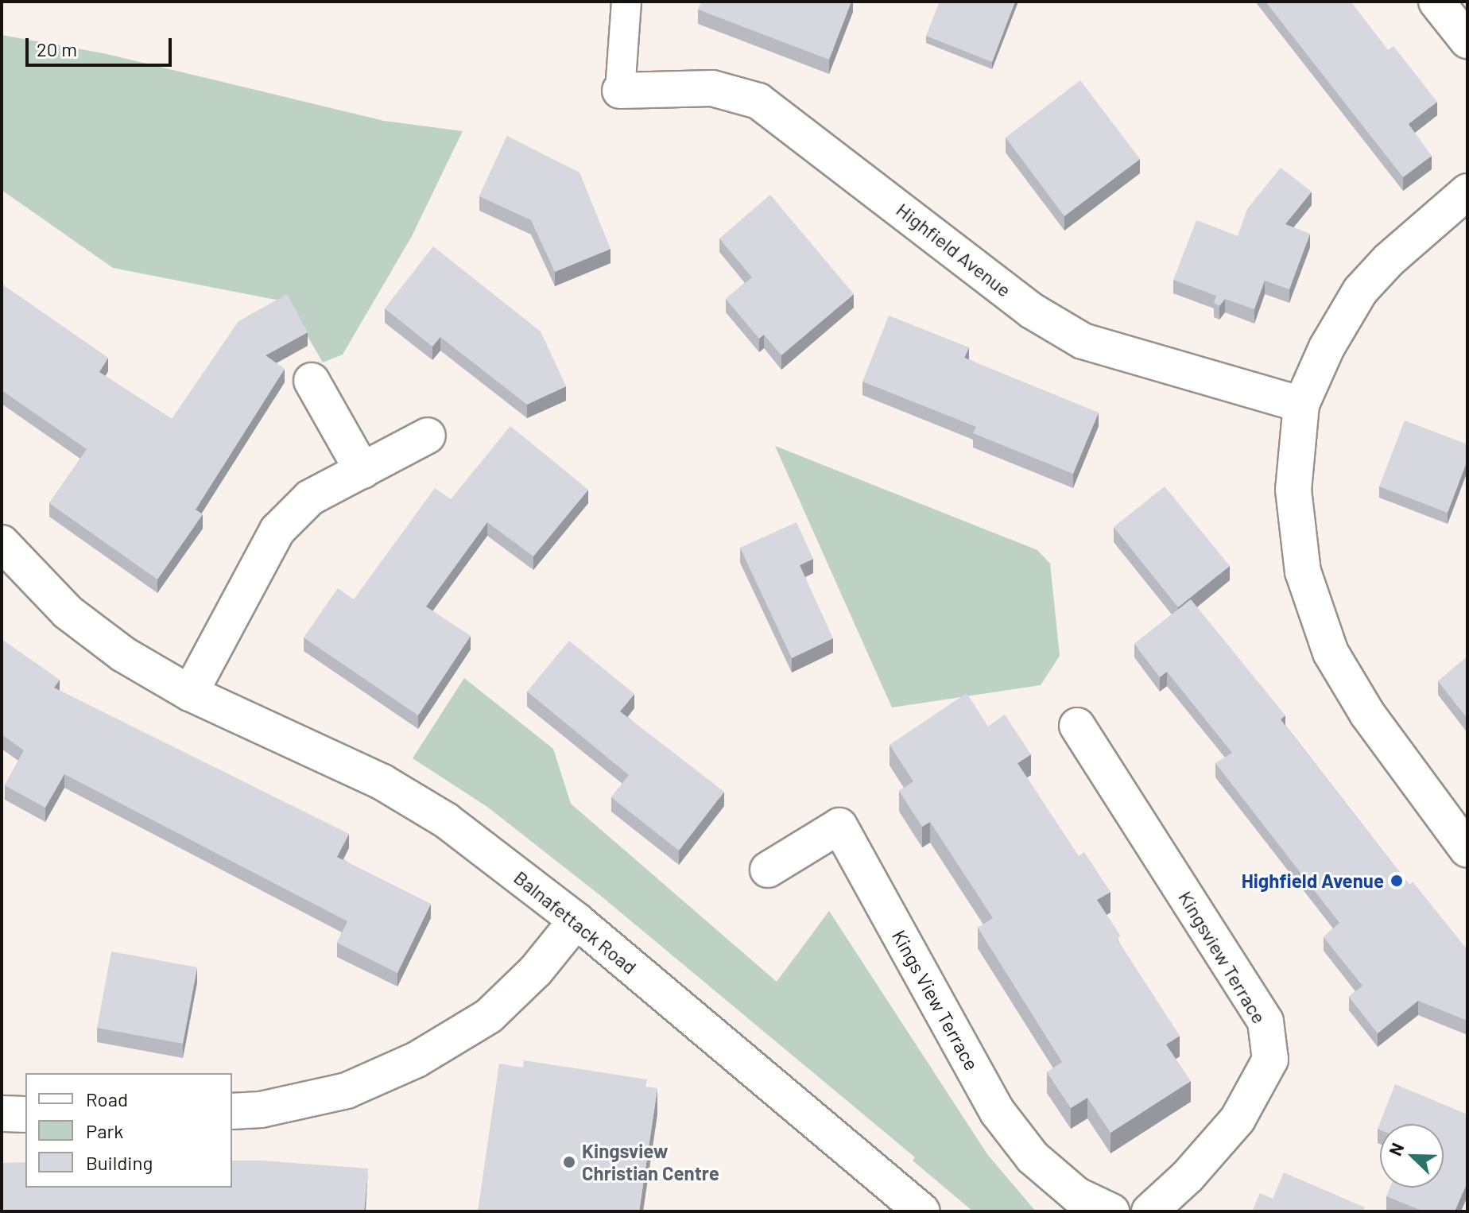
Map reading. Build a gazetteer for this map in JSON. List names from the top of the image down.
{
  "streets": {
    "street": [
      "Highfield Avenue",
      "Balnafettack Road",
      "Kingsview Terrace",
      "Kings View Terrace"
    ]
  },
  "places": ["Highfield Avenue", "Kingsview Christian Centre"],
  "legend": ["Road", "Park", "Building"],
  "scale_bar": "20 m",
  "north": "top left"
}
